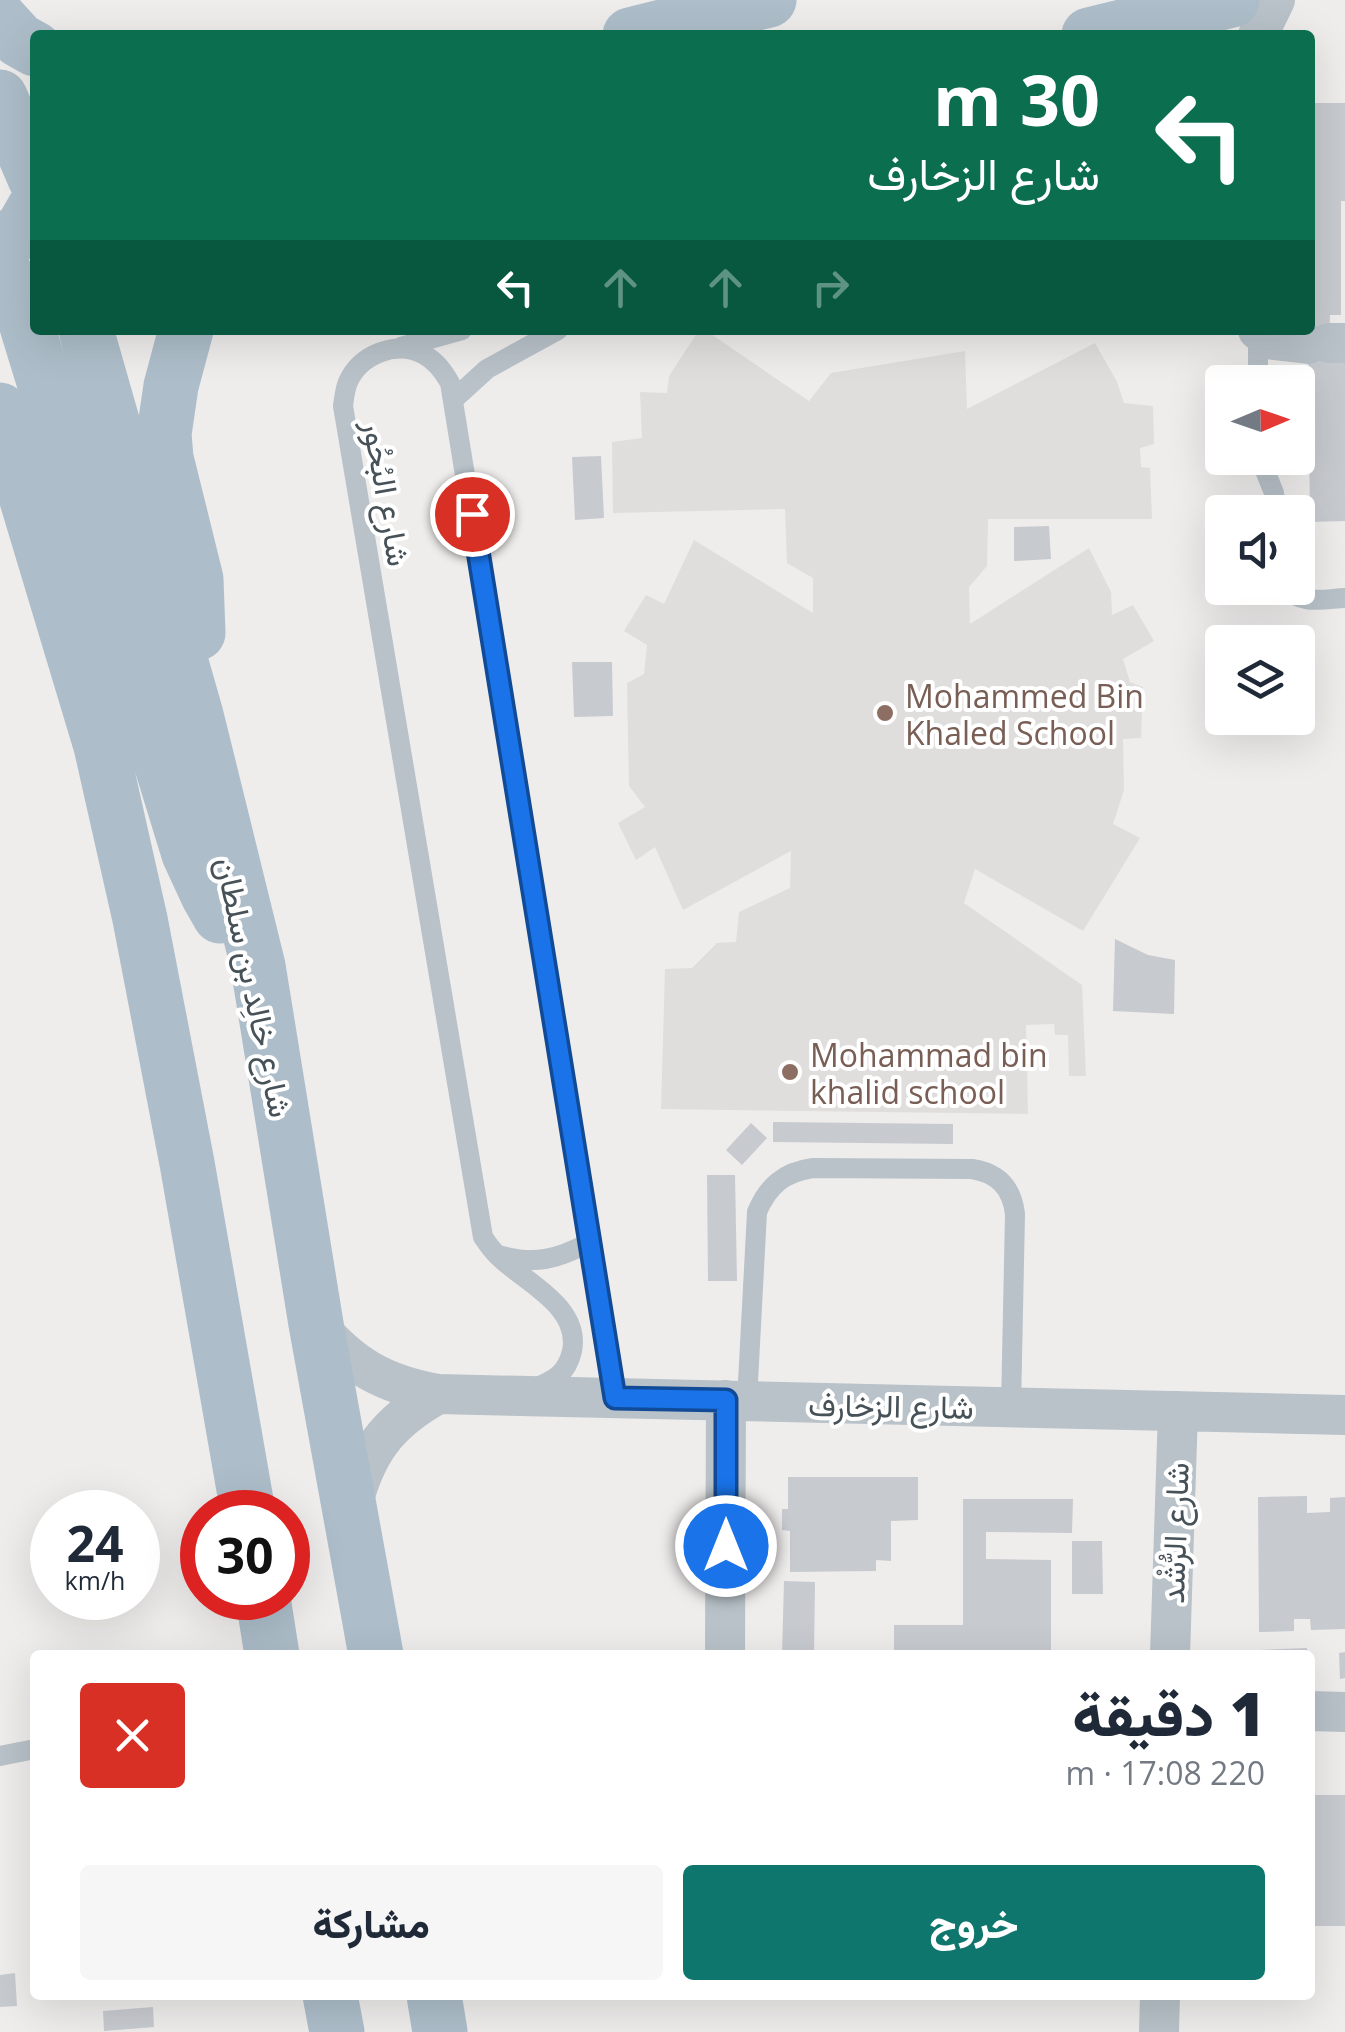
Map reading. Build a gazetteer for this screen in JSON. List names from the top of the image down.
{
  "streets": {
    "main road": ["شارع خالِد بن سلطان"],
    "street": ["شارع الزخارف", "شارع الرُّشْد"],
    "lane": ["شارع البُحُور"]
  },
  "crossings": [
    ["شارع البُحُور", "شارع الزخارف"],
    ["شارع خالِد بن سلطان", "شارع الزخارف"],
    ["شارع الزخارف", "شارع الرُّشْد"]
  ],
  "places": ["Mohammed Bin Khaled School", "Mohammad bin khalid school"],
  "north": "right",
  "page": {
    "turn": ["30 m", "شارع الزخارف"],
    "speed": "24 km/h",
    "limit": "30",
    "heading": ["1 دقيقة", "220 m · 17:08"],
    "buttons": ["خروج", "مشاركة"]
  }
}
